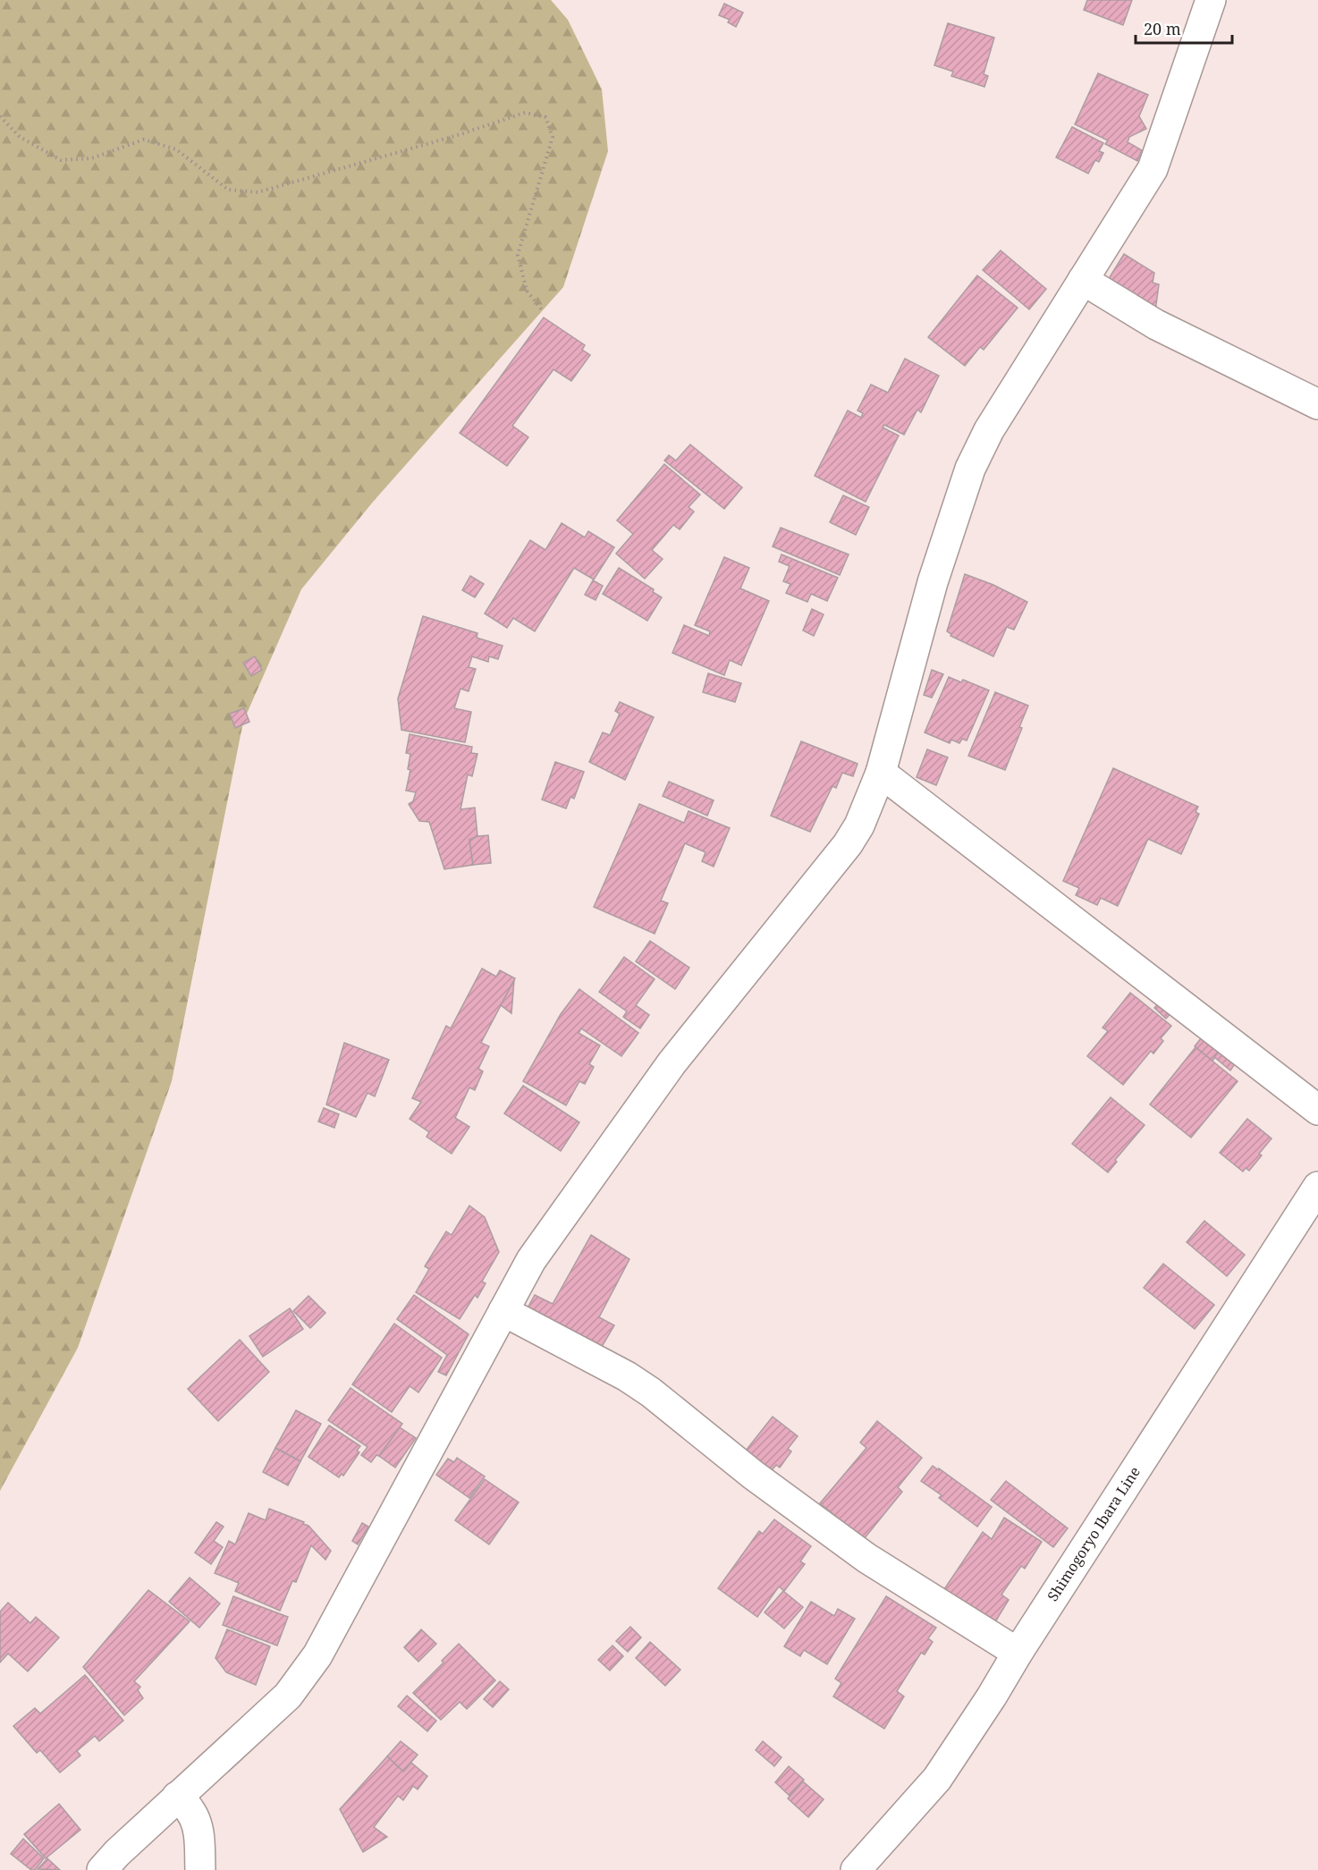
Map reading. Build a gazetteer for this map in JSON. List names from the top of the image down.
{
  "streets": {
    "street": ["Shimogoryo Ibara Line"]
  },
  "scale_bar": "20 m"
}
